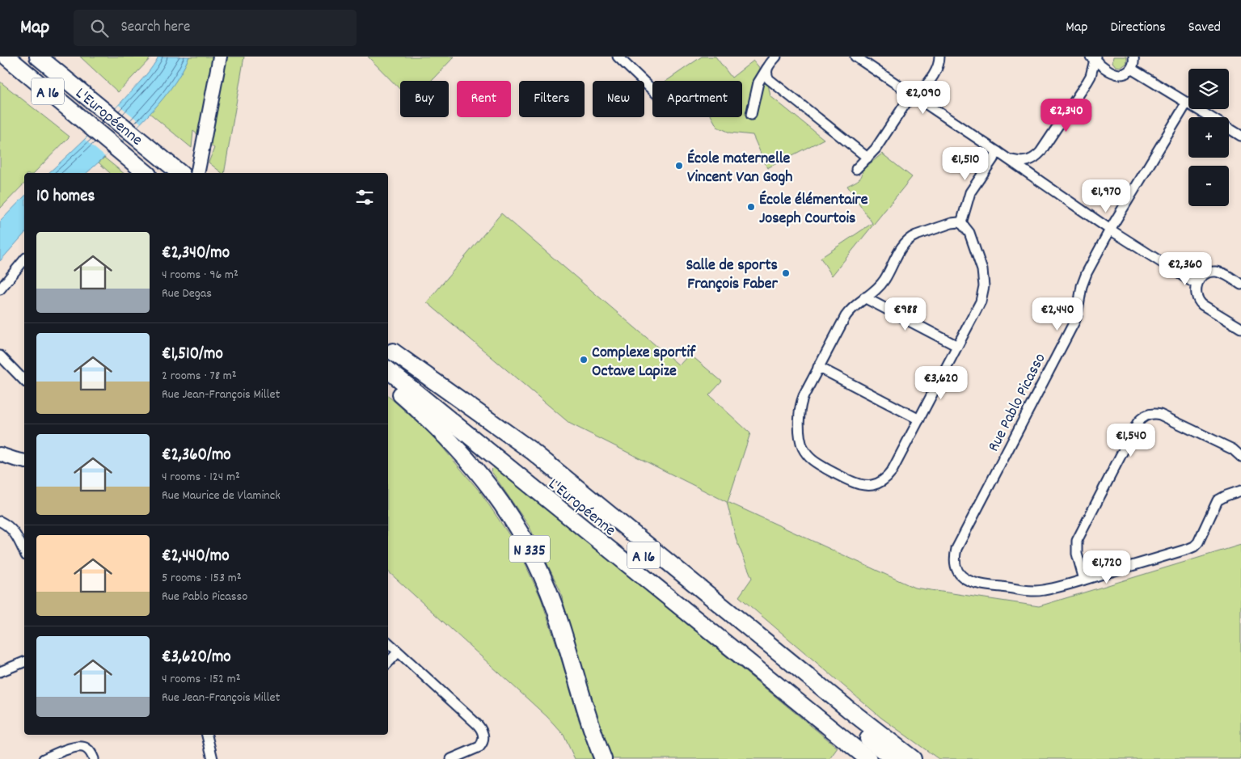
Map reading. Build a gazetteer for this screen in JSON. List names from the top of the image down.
{
  "streets": {
    "highway": ["A 16", "L'Européenne", "N 335"],
    "street": ["Rue Pablo Picasso"]
  },
  "places": [
    "École maternelle Vincent Van Gogh",
    "École élémentaire Joseph Courtois",
    "Salle de sports François Faber",
    "Complexe sportif Octave Lapize"
  ],
  "page": {
    "header": "Map",
    "search": "Search here",
    "nav": ["Map", "Directions", "Saved"],
    "map_buttons": ["+", "−"],
    "price": [
      "€2,090",
      "€2,340",
      "€1,510",
      "€1,970",
      "€2,360",
      "€988",
      "€2,440",
      "€3,620",
      "€1,540",
      "€1,720"
    ],
    "chip": [
      "Buy",
      "Rent",
      "Filters",
      "New",
      "Apartment"
    ],
    "heading": "10 homes",
    "list": [
      {
        "name": "€2,340/mo",
        "note": "4 rooms · 96 m² · Rue Degas"
      },
      {
        "name": "€1,510/mo",
        "note": "2 rooms · 78 m² · Rue Jean-François Millet"
      },
      {
        "name": "€2,360/mo",
        "note": "4 rooms · 124 m² · Rue Maurice de Vlaminck"
      },
      {
        "name": "€2,440/mo",
        "note": "5 rooms · 153 m² · Rue Pablo Picasso"
      },
      {
        "name": "€3,620/mo",
        "note": "4 rooms · 152 m² · Rue Jean-François Millet"
      }
    ]
  }
}
